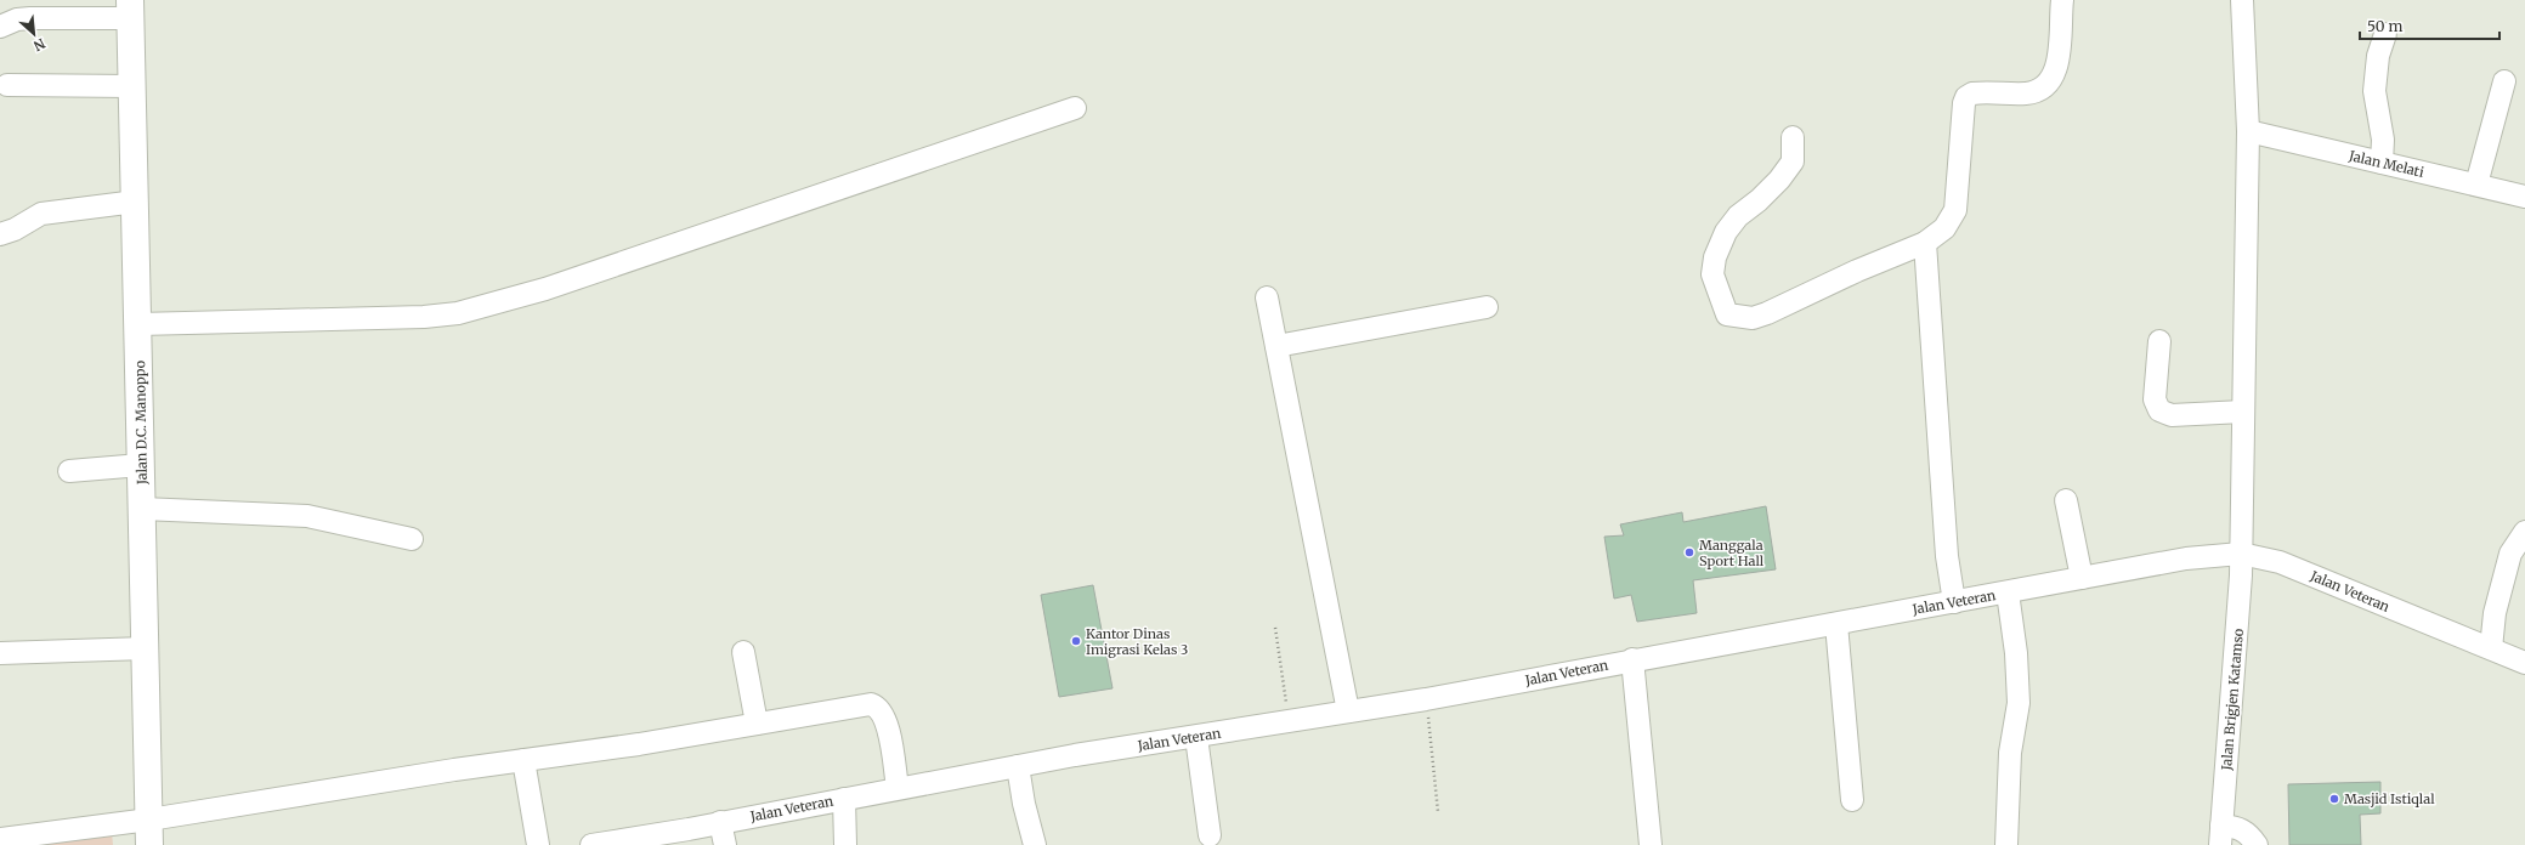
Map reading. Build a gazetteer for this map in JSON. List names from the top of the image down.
{
  "streets": {
    "highway": ["Jalan D.C. Manoppo"],
    "street": ["Jalan Melati", "Jalan Veteran", "Jalan Brigjen Katamso"]
  },
  "crossings": [
    ["Jalan Melati", "Jalan Brigjen Katamso"],
    ["Jalan Veteran", "Jalan Brigjen Katamso"]
  ],
  "places": ["Manggala Sport Hall", "Kantor Dinas Imigrasi Kelas 3", "Masjid Istiqlal"],
  "scale_bar": "50 m",
  "north": "bottom right"
}
